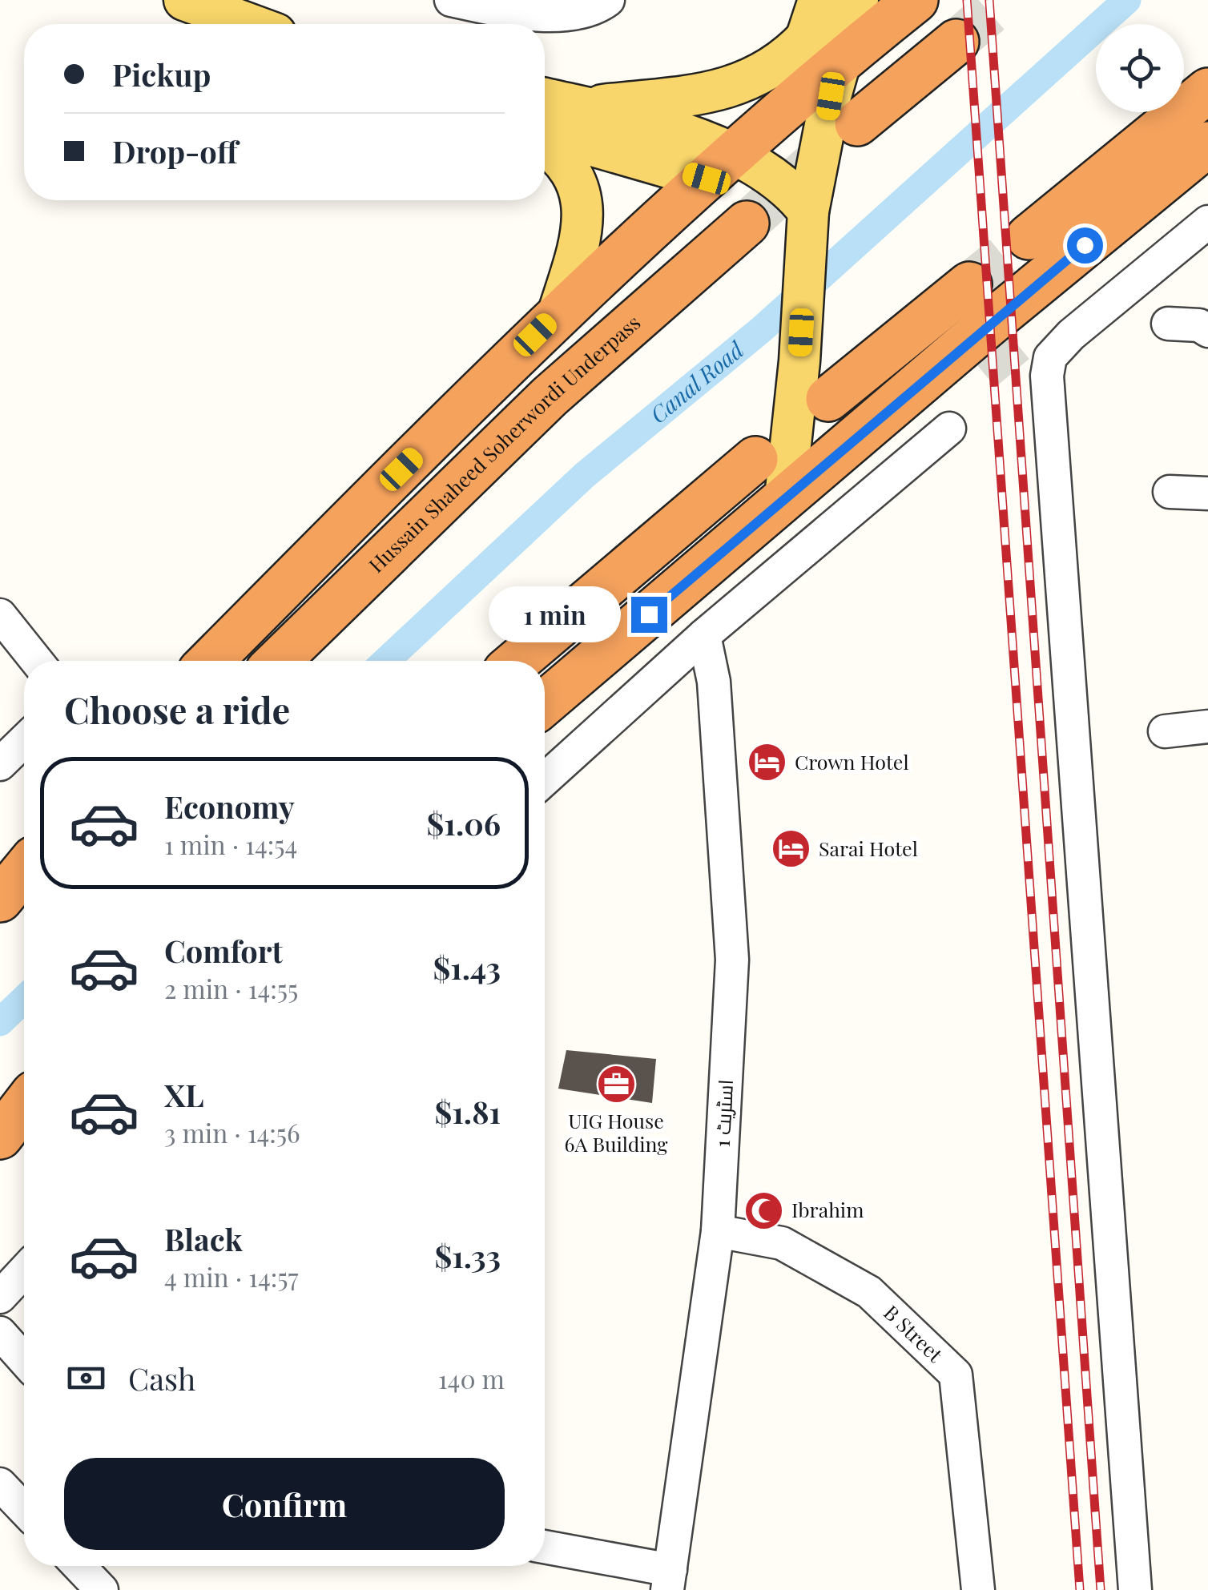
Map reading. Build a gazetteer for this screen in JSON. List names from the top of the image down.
{
  "streets": {
    "highway": ["Hussain Shaheed Soherwordi Underpass"],
    "street": ["اسٹریٹ 1", "B Street"]
  },
  "crossings": [
    ["اسٹریٹ 1", "B Street"]
  ],
  "water": ["Canal Road"],
  "places": {
    "hotel": ["Crown Hotel", "Sarai Hotel"],
    "office": ["UIG House 6A Building"],
    "mosque": ["Ibrahim"]
  },
  "page": {
    "banner": ["Pickup", "Drop-off"],
    "bubble": "1 min",
    "heading": "Choose a ride",
    "list": [
      {
        "name": "Economy",
        "note": "1 min · 14:54",
        "value": "$1.06"
      },
      {
        "name": "Comfort",
        "note": "2 min · 14:55",
        "value": "$1.43"
      },
      {
        "name": "XL",
        "note": "3 min · 14:56",
        "value": "$1.81"
      },
      {
        "name": "Black",
        "note": "4 min · 14:57",
        "value": "$1.33"
      }
    ],
    "pay": ["Cash", "140 m"],
    "buttons": "Confirm"
  }
}
